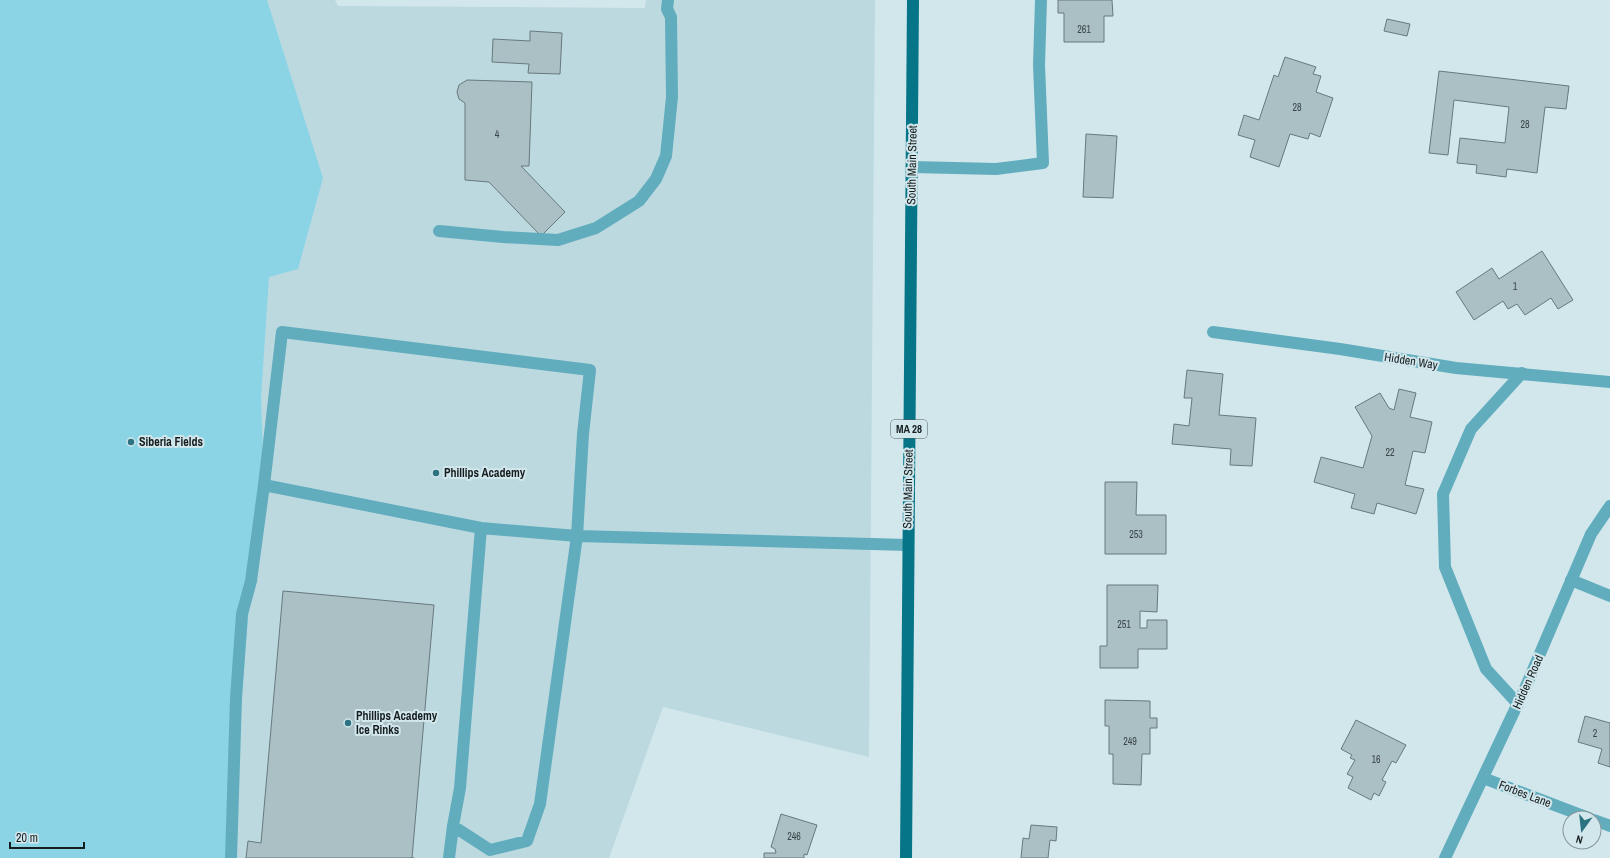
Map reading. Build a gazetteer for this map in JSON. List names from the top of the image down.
{
  "streets": {
    "main road": ["South Main Street", "MA 28"],
    "street": ["Hidden Way", "Hidden Road", "Forbes Lane"]
  },
  "crossings": [
    ["Hidden Road", "Forbes Lane"]
  ],
  "places": ["Siberia Fields", "Phillips Academy", "Phillips Academy Ice Rinks"],
  "house_numbers": [
    "261",
    "28",
    "28",
    "4",
    "1",
    "22",
    "253",
    "251",
    "2",
    "249",
    "16",
    "246"
  ],
  "scale_bar": "20 m",
  "north": "bottom"
}
